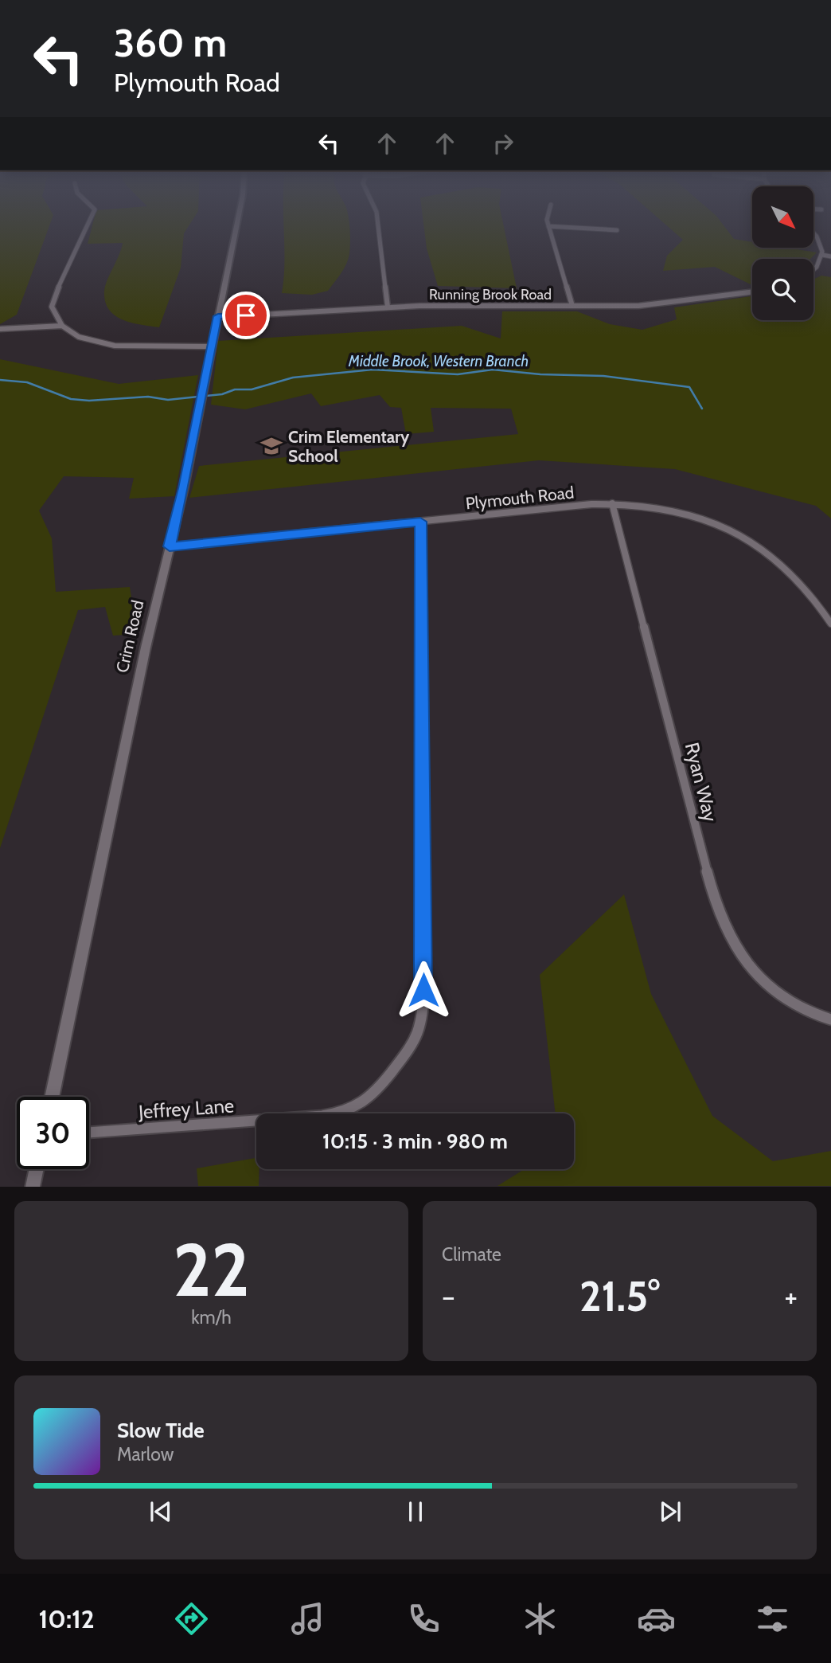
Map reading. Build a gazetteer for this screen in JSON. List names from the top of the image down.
{
  "streets": {
    "street": [
      "Running Brook Road",
      "Plymouth Road",
      "Crim Road",
      "Ryan Way",
      "Jeffrey Lane"
    ]
  },
  "crossings": [
    ["Running Brook Road", "Crim Road"],
    ["Plymouth Road", "Crim Road"],
    ["Plymouth Road", "Ryan Way"],
    ["Plymouth Road", "Jeffrey Lane"]
  ],
  "water": ["Middle Brook, Western Branch"],
  "places": {
    "school or university": ["Crim Elementary School"]
  },
  "north": "bottom right",
  "page": {
    "turn": ["360 m", "Plymouth Road"],
    "limit": "30",
    "trip": "10:15 · 3 min · 980 m",
    "tile": [
      ["22", "km/h"],
      "Climate"
    ],
    "heat": ["−", "21.5°", "+"],
    "song": ["Slow Tide", "Marlow"],
    "tabs": "10:12"
  }
}
